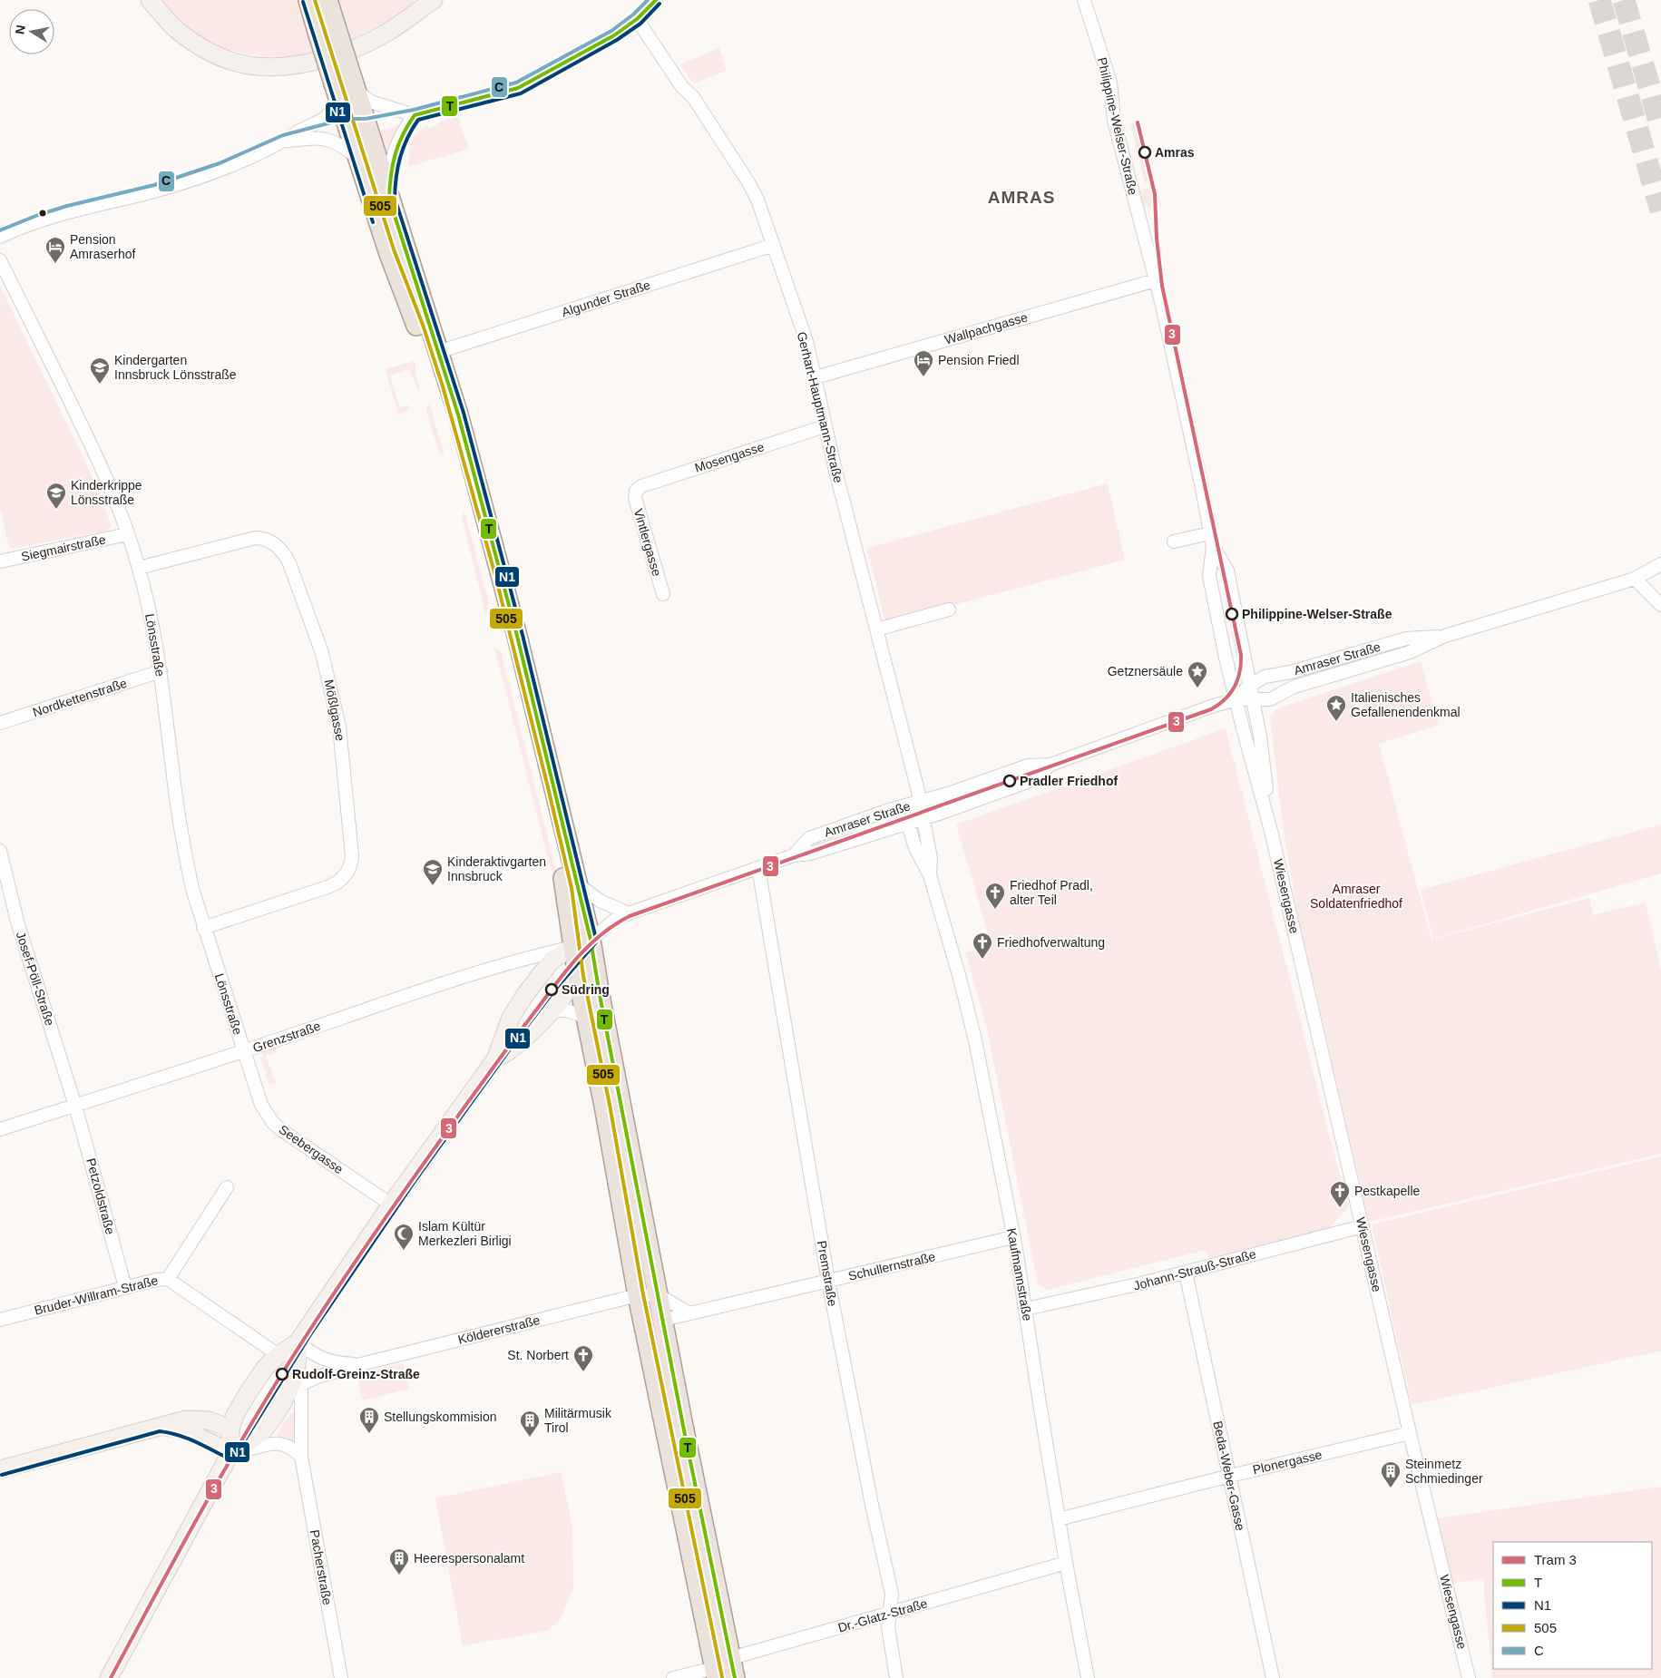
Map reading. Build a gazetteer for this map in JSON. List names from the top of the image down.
{
  "streets": {
    "street": [
      "Philippine-Welser-Straße",
      "Algunder Straße",
      "Wallpachgasse",
      "Gerhart-Hauptmann-Straße",
      "Mosengasse",
      "Vintlergasse",
      "Siegmairstraße",
      "Lönsstraße",
      "Amraser Straße",
      "Nordkettenstraße",
      "Mößlgasse",
      "Wiesengasse",
      "Josef-Pöll-Straße",
      "Grenzstraße",
      "Seebergasse",
      "Petzoldstraße",
      "Schullernstraße",
      "Johann-Strauß-Straße",
      "Premstraße",
      "Kaufmannstraße",
      "Bruder-Willram-Straße",
      "Köldererstraße",
      "Plonergasse",
      "Beda-Weber-Gasse",
      "Pacherstraße",
      "Dr.-Glatz-Straße"
    ]
  },
  "crossings": [
    ["Philippine-Welser-Straße", "Wallpachgasse"],
    ["Philippine-Welser-Straße", "Amraser Straße"],
    ["Philippine-Welser-Straße", "Wiesengasse"],
    ["Algunder Straße", "Gerhart-Hauptmann-Straße"],
    ["Wallpachgasse", "Gerhart-Hauptmann-Straße"],
    ["Gerhart-Hauptmann-Straße", "Mosengasse"],
    ["Gerhart-Hauptmann-Straße", "Amraser Straße"],
    ["Gerhart-Hauptmann-Straße", "Kaufmannstraße"],
    ["Mosengasse", "Vintlergasse"],
    ["Siegmairstraße", "Lönsstraße"],
    ["Lönsstraße", "Nordkettenstraße"],
    ["Lönsstraße", "Mößlgasse"],
    ["Lönsstraße", "Grenzstraße"],
    ["Lönsstraße", "Seebergasse"],
    ["Amraser Straße", "Wiesengasse"],
    ["Amraser Straße", "Grenzstraße"],
    ["Amraser Straße", "Premstraße"],
    ["Amraser Straße", "Kaufmannstraße"],
    ["Wiesengasse", "Johann-Strauß-Straße"],
    ["Wiesengasse", "Plonergasse"],
    ["Josef-Pöll-Straße", "Grenzstraße"],
    ["Josef-Pöll-Straße", "Petzoldstraße"],
    ["Grenzstraße", "Seebergasse"],
    ["Grenzstraße", "Petzoldstraße"],
    ["Petzoldstraße", "Bruder-Willram-Straße"],
    ["Schullernstraße", "Premstraße"],
    ["Schullernstraße", "Kaufmannstraße"],
    ["Johann-Strauß-Straße", "Kaufmannstraße"],
    ["Johann-Strauß-Straße", "Beda-Weber-Gasse"],
    ["Premstraße", "Dr.-Glatz-Straße"],
    ["Kaufmannstraße", "Plonergasse"],
    ["Kaufmannstraße", "Dr.-Glatz-Straße"],
    ["Köldererstraße", "Pacherstraße"],
    ["Plonergasse", "Beda-Weber-Gasse"]
  ],
  "districts": ["AMRAS"],
  "parks": ["Amraser Soldatenfriedhof"],
  "places": {
    "other": [
      "Amras",
      "Philippine-Welser-Straße",
      "Pradler Friedhof",
      "Südring",
      "Rudolf-Greinz-Straße"
    ],
    "hotel": ["Pension Amraserhof", "Pension Friedl"],
    "school or university": ["Kindergarten Innsbruck Lönsstraße", "Kinderkrippe Lönsstraße", "Kinderaktivgarten Innsbruck"],
    "place": ["Getznersäule", "Italienisches Gefallenendenkmal"],
    "church": [
      "Friedhof Pradl, alter Teil",
      "Friedhofverwaltung",
      "Pestkapelle",
      "St. Norbert"
    ],
    "mosque": ["Islam Kültür Merkezleri Birligi"],
    "building": [
      "Stellungskommision",
      "Militärmusik Tirol",
      "Steinmetz Schmiedinger",
      "Heerespersonalamt"
    ]
  },
  "lines": [
    "transit line T",
    "transit line 505",
    "transit line C",
    "transit line N1",
    "tram line 3"
  ],
  "legend": [
    "Tram 3",
    "T",
    "N1",
    "505",
    "C"
  ],
  "north": "left"
}
